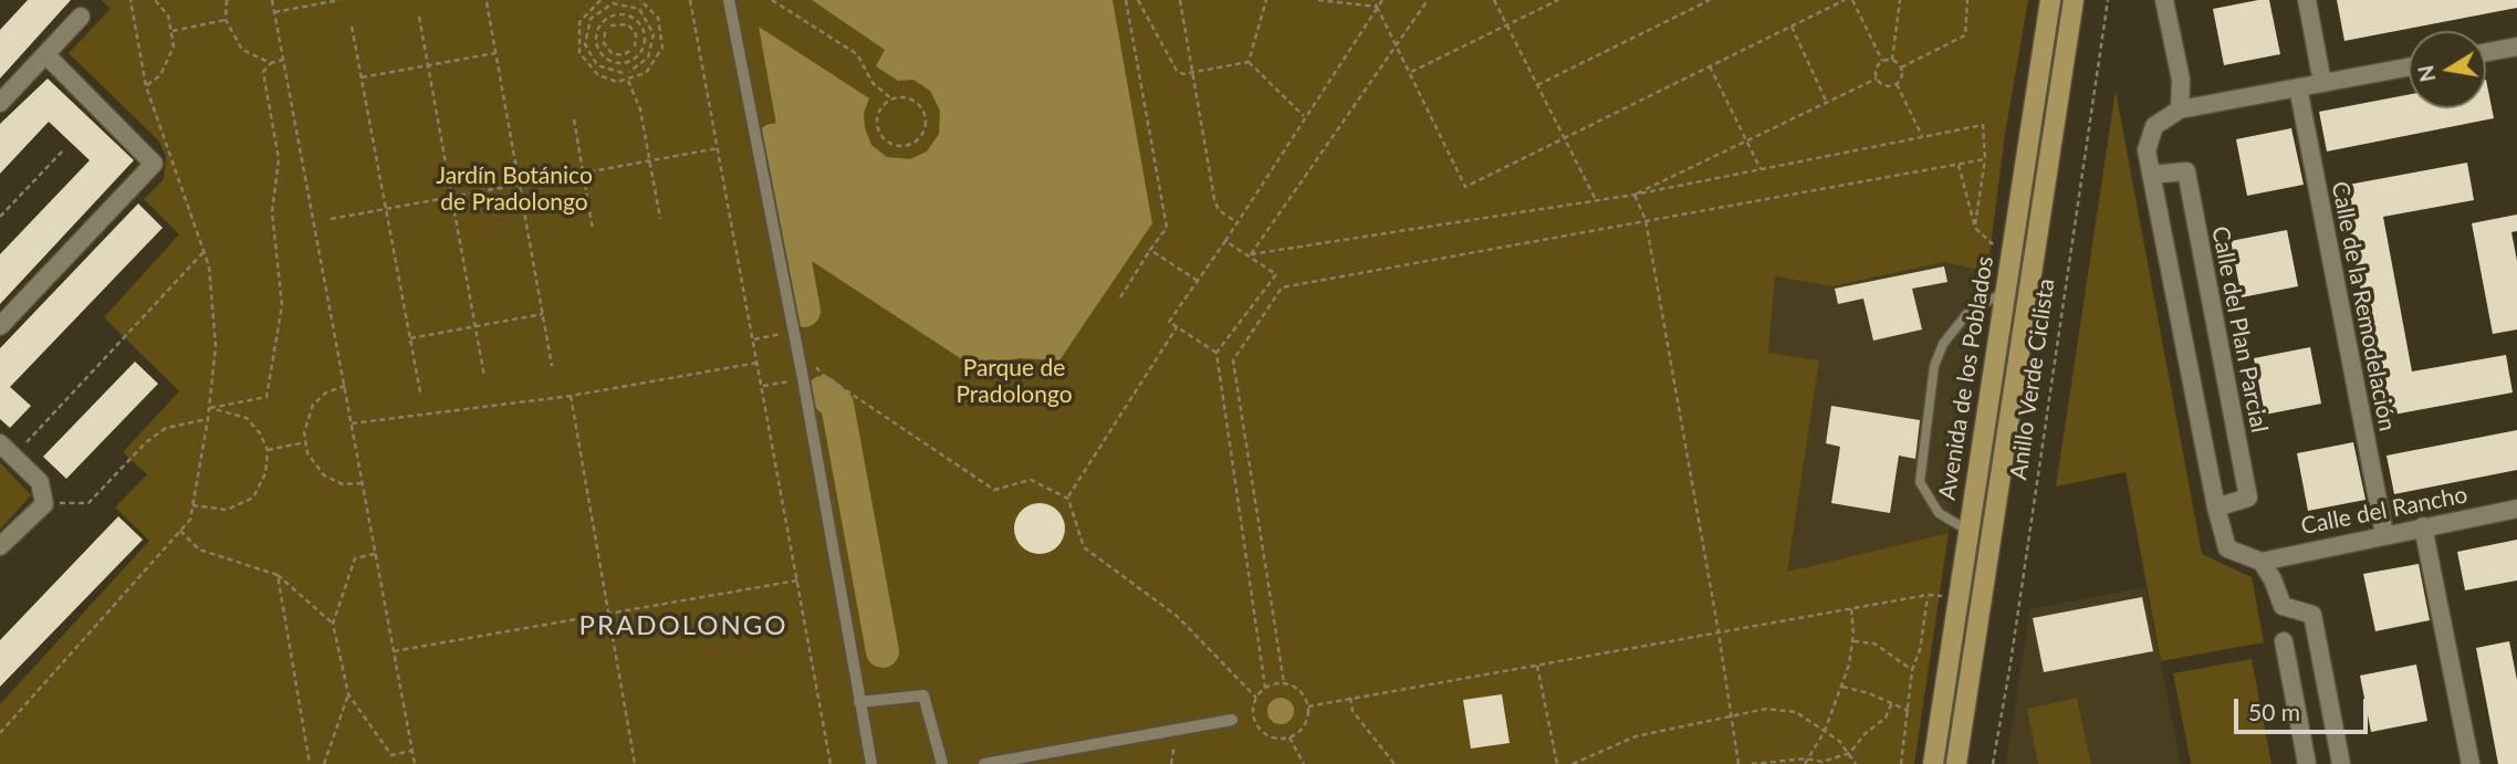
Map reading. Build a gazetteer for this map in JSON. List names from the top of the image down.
{
  "streets": {
    "main road": ["Avenida de los Poblados"],
    "street": ["Calle de la Remodelación", "Calle del Plan Parcial", "Calle del Rancho"],
    "path": ["Anillo Verde Ciclista"]
  },
  "crossings": [
    ["Calle de la Remodelación", "Calle del Rancho"]
  ],
  "districts": ["PRADOLONGO"],
  "parks": ["Jardín Botánico de Pradolongo", "Parque de Pradolongo"],
  "scale_bar": "50 m",
  "north": "left"
}
